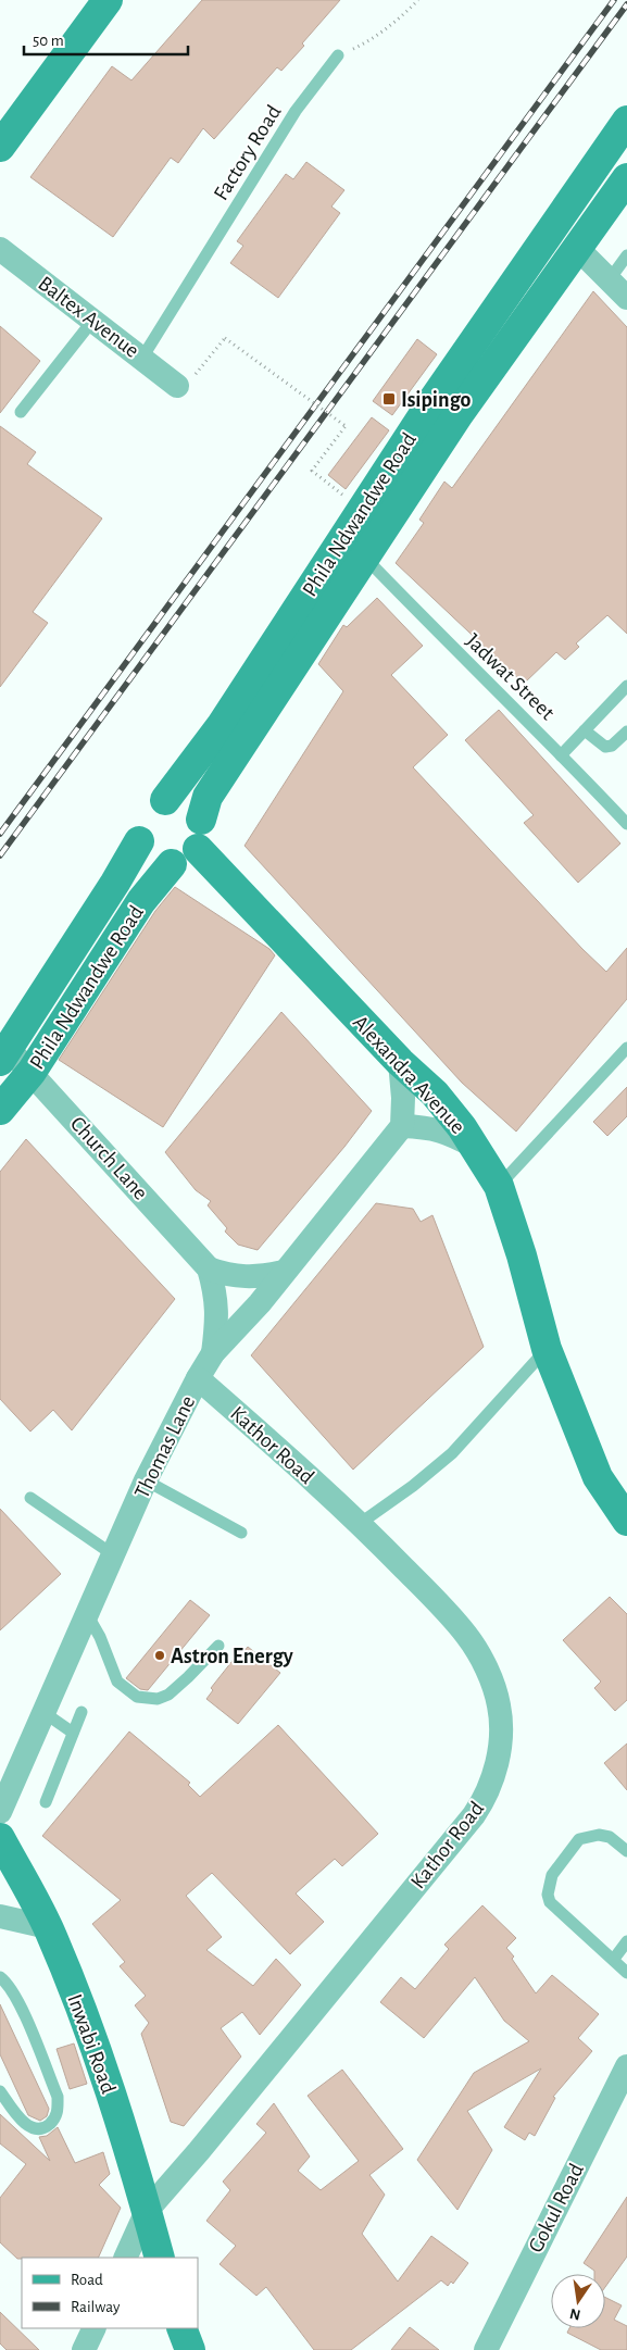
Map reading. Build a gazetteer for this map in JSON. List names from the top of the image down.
{
  "streets": {
    "street": [
      "Baltex Avenue",
      "Phila Ndwandwe Road",
      "Alexandra Avenue",
      "Church Lane",
      "Kathor Road",
      "Thomas Lane",
      "Inwabi Road",
      "Gokul Road"
    ],
    "lane": ["Factory Road", "Jadwat Street"]
  },
  "crossings": [
    ["Factory Road", "Baltex Avenue"],
    ["Phila Ndwandwe Road", "Jadwat Street"],
    ["Phila Ndwandwe Road", "Alexandra Avenue"],
    ["Phila Ndwandwe Road", "Church Lane"],
    ["Church Lane", "Thomas Lane"],
    ["Kathor Road", "Thomas Lane"],
    ["Kathor Road", "Inwabi Road"]
  ],
  "places": {
    "transit": ["Isipingo"],
    "other": ["Astron Energy"]
  },
  "legend": ["Road", "Railway"],
  "scale_bar": "50 m",
  "north": "bottom"
}
